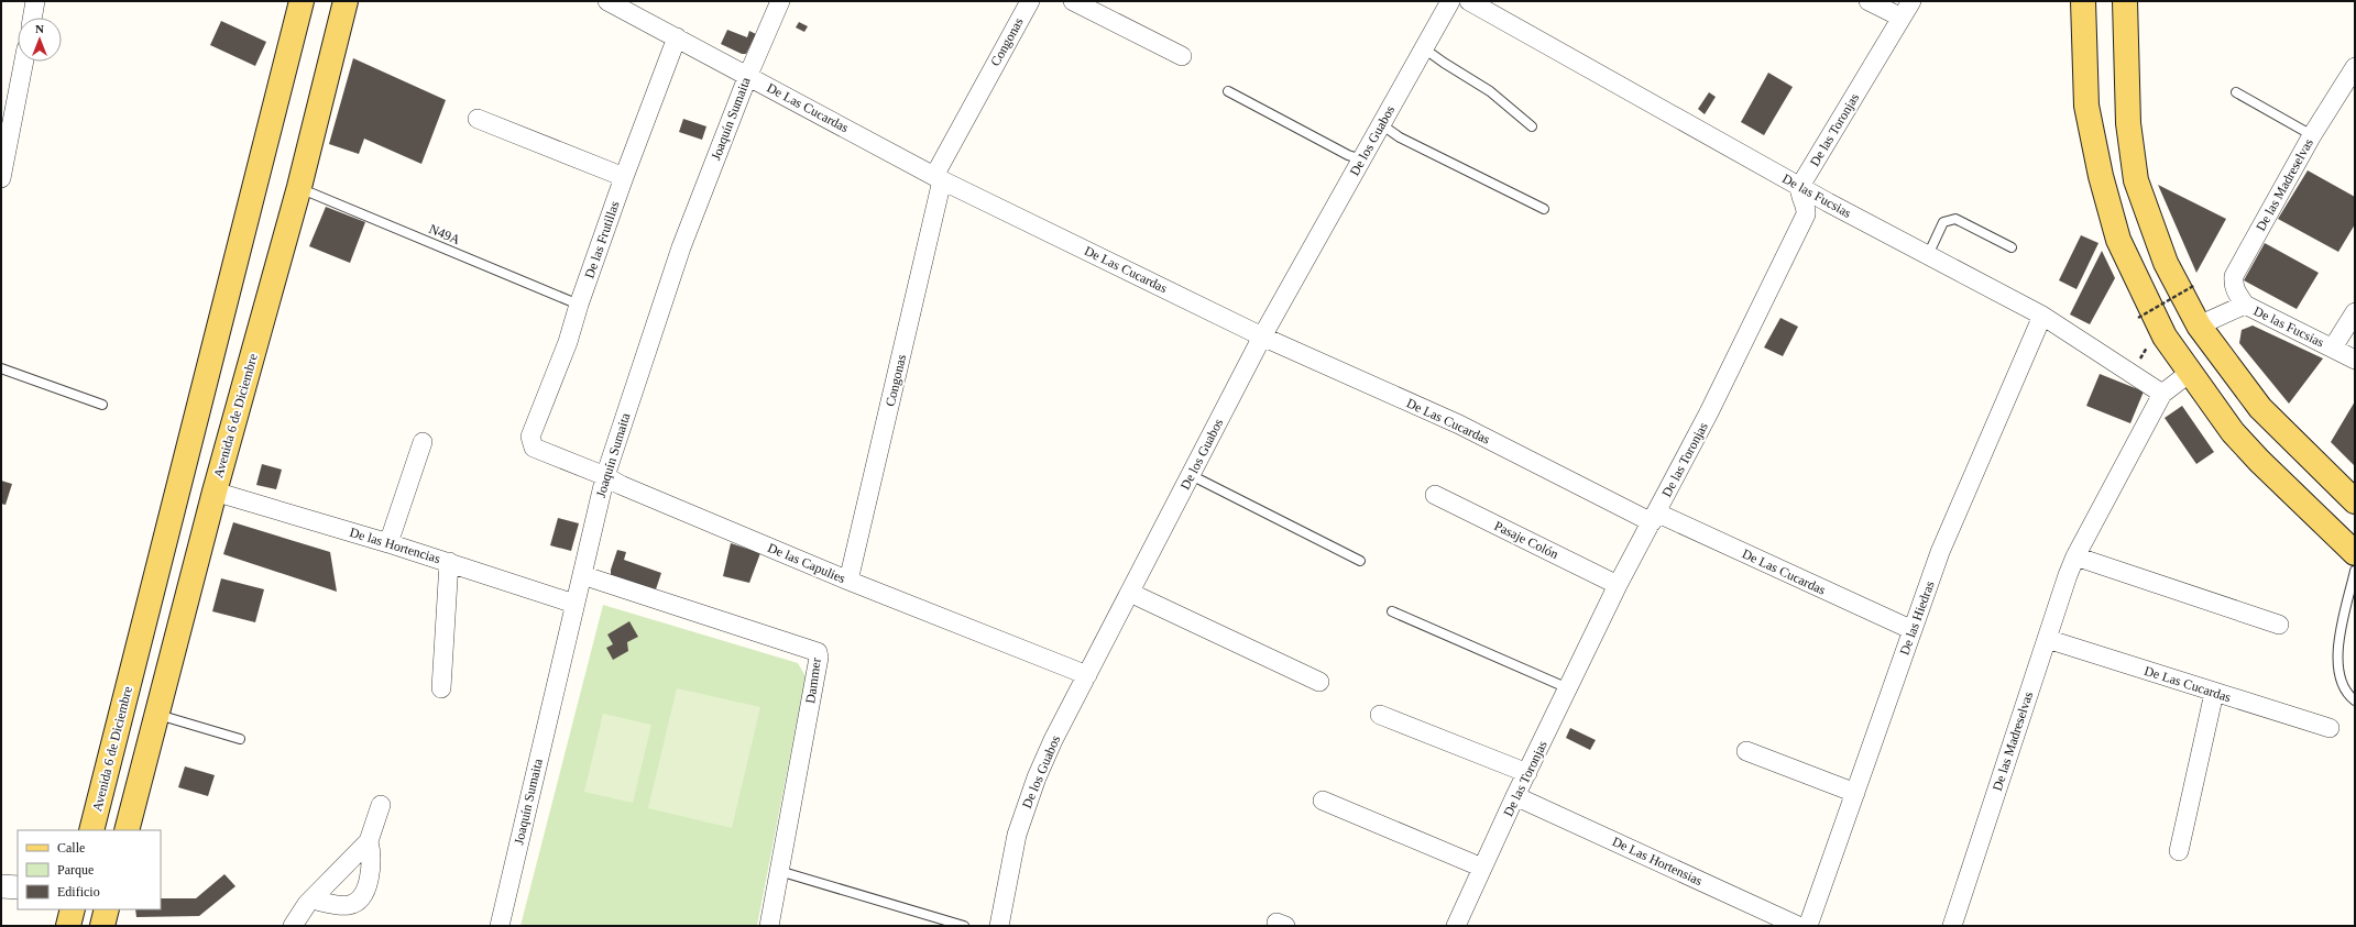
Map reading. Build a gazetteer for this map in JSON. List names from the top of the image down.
{
  "streets": {
    "main road": ["Avenida 6 de Diciembre"],
    "street": [
      "Congonas",
      "De Las Cucardas",
      "Joaquín Sumaita",
      "De las Toronjas",
      "De los Guabos",
      "De las Madreselvas",
      "De las Fucsias",
      "De las Frutillas",
      "Pasaje Colón",
      "De las Hortencias",
      "De las Capulies",
      "De las Hiedras",
      "Dammer",
      "De Las Hortensias"
    ],
    "lane": ["N49A"]
  },
  "crossings": [
    ["Congonas", "De Las Cucardas"],
    ["Congonas", "De las Capulies"],
    ["De Las Cucardas", "Joaquín Sumaita"],
    ["De Las Cucardas", "De las Toronjas"],
    ["De Las Cucardas", "De los Guabos"],
    ["De Las Cucardas", "De las Madreselvas"],
    ["De Las Cucardas", "De las Frutillas"],
    ["De Las Cucardas", "De las Hiedras"],
    ["Joaquín Sumaita", "De las Hortencias"],
    ["Joaquín Sumaita", "De las Capulies"],
    ["Joaquín Sumaita", "Dammer"],
    ["De las Toronjas", "De las Fucsias"],
    ["De las Toronjas", "Pasaje Colón"],
    ["De las Toronjas", "De Las Hortensias"],
    ["De los Guabos", "De las Capulies"],
    ["De las Madreselvas", "De las Fucsias"],
    ["De las Fucsias", "De las Hiedras"],
    ["N49A", "De las Frutillas"],
    ["N49A", "Avenida 6 de Diciembre"],
    ["De las Frutillas", "De las Capulies"],
    ["Avenida 6 de Diciembre", "De las Hortencias"]
  ],
  "legend": ["Calle", "Parque", "Edificio"],
  "north": "top"
}
